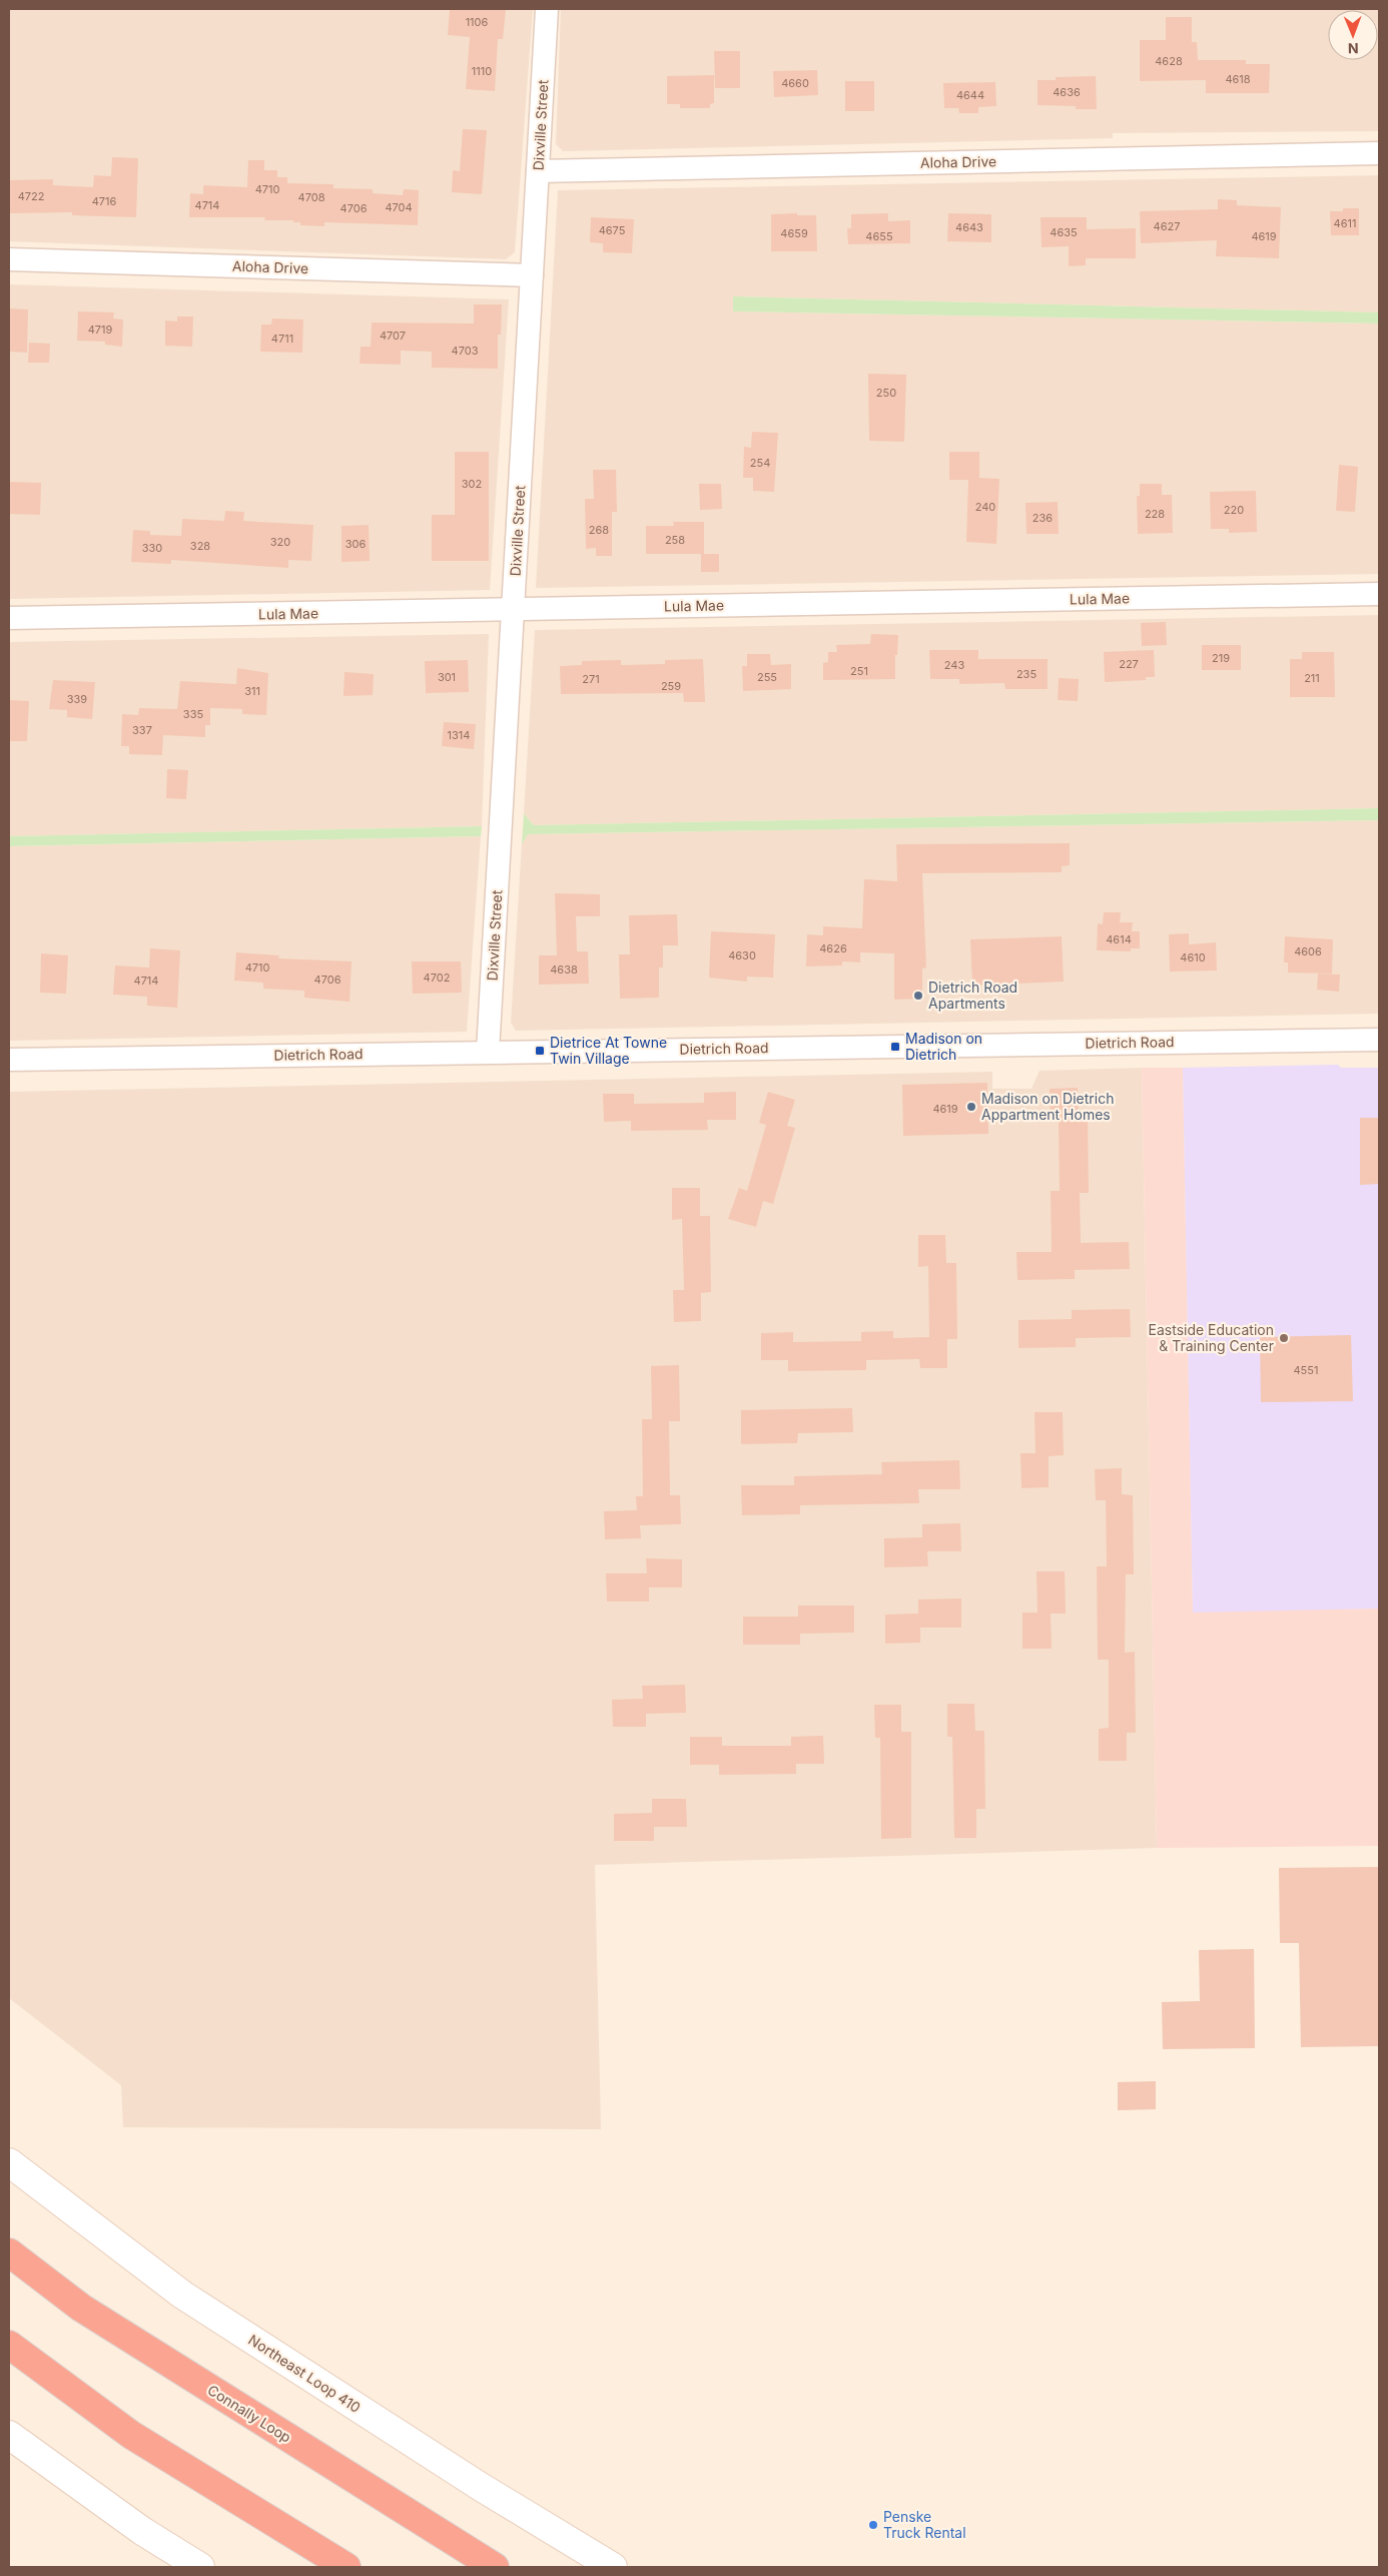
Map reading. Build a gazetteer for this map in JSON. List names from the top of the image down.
{
  "streets": {
    "highway": ["Connally Loop"],
    "main road": ["Northeast Loop 410"],
    "street": [
      "Dixville Street",
      "Aloha Drive",
      "Lula Mae",
      "Dietrich Road"
    ]
  },
  "crossings": [
    ["Dixville Street", "Aloha Drive"],
    ["Dixville Street", "Lula Mae"],
    ["Dixville Street", "Dietrich Road"]
  ],
  "places": {
    "other": [
      "Dietrich Road Apartments",
      "Madison on Dietrich Appartment Homes",
      "Eastside Education & Training Center",
      "Penske Truck Rental"
    ],
    "transit": ["Madison on Dietrich", "Dietrice At Towne Twin Village"]
  },
  "house_numbers": [
    "1106",
    "4628",
    "1110",
    "4618",
    "4660",
    "4636",
    "4644",
    "4710",
    "4722",
    "4708",
    "4716",
    "4714",
    "4704",
    "4706",
    "4611",
    "4627",
    "4643",
    "4675",
    "4635",
    "4659",
    "4655",
    "4619",
    "4719",
    "4707",
    "4711",
    "4703",
    "250",
    "254",
    "302",
    "240",
    "220",
    "228",
    "236",
    "268",
    "258",
    "320",
    "306",
    "328",
    "330",
    "219",
    "227",
    "243",
    "251",
    "235",
    "301",
    "255",
    "211",
    "271",
    "259",
    "311",
    "339",
    "335",
    "337",
    "1314",
    "4614",
    "4626",
    "4606",
    "4630",
    "4610",
    "4710",
    "4638",
    "4702",
    "4706",
    "4714",
    "4619",
    "4551"
  ],
  "north": "bottom"
}
